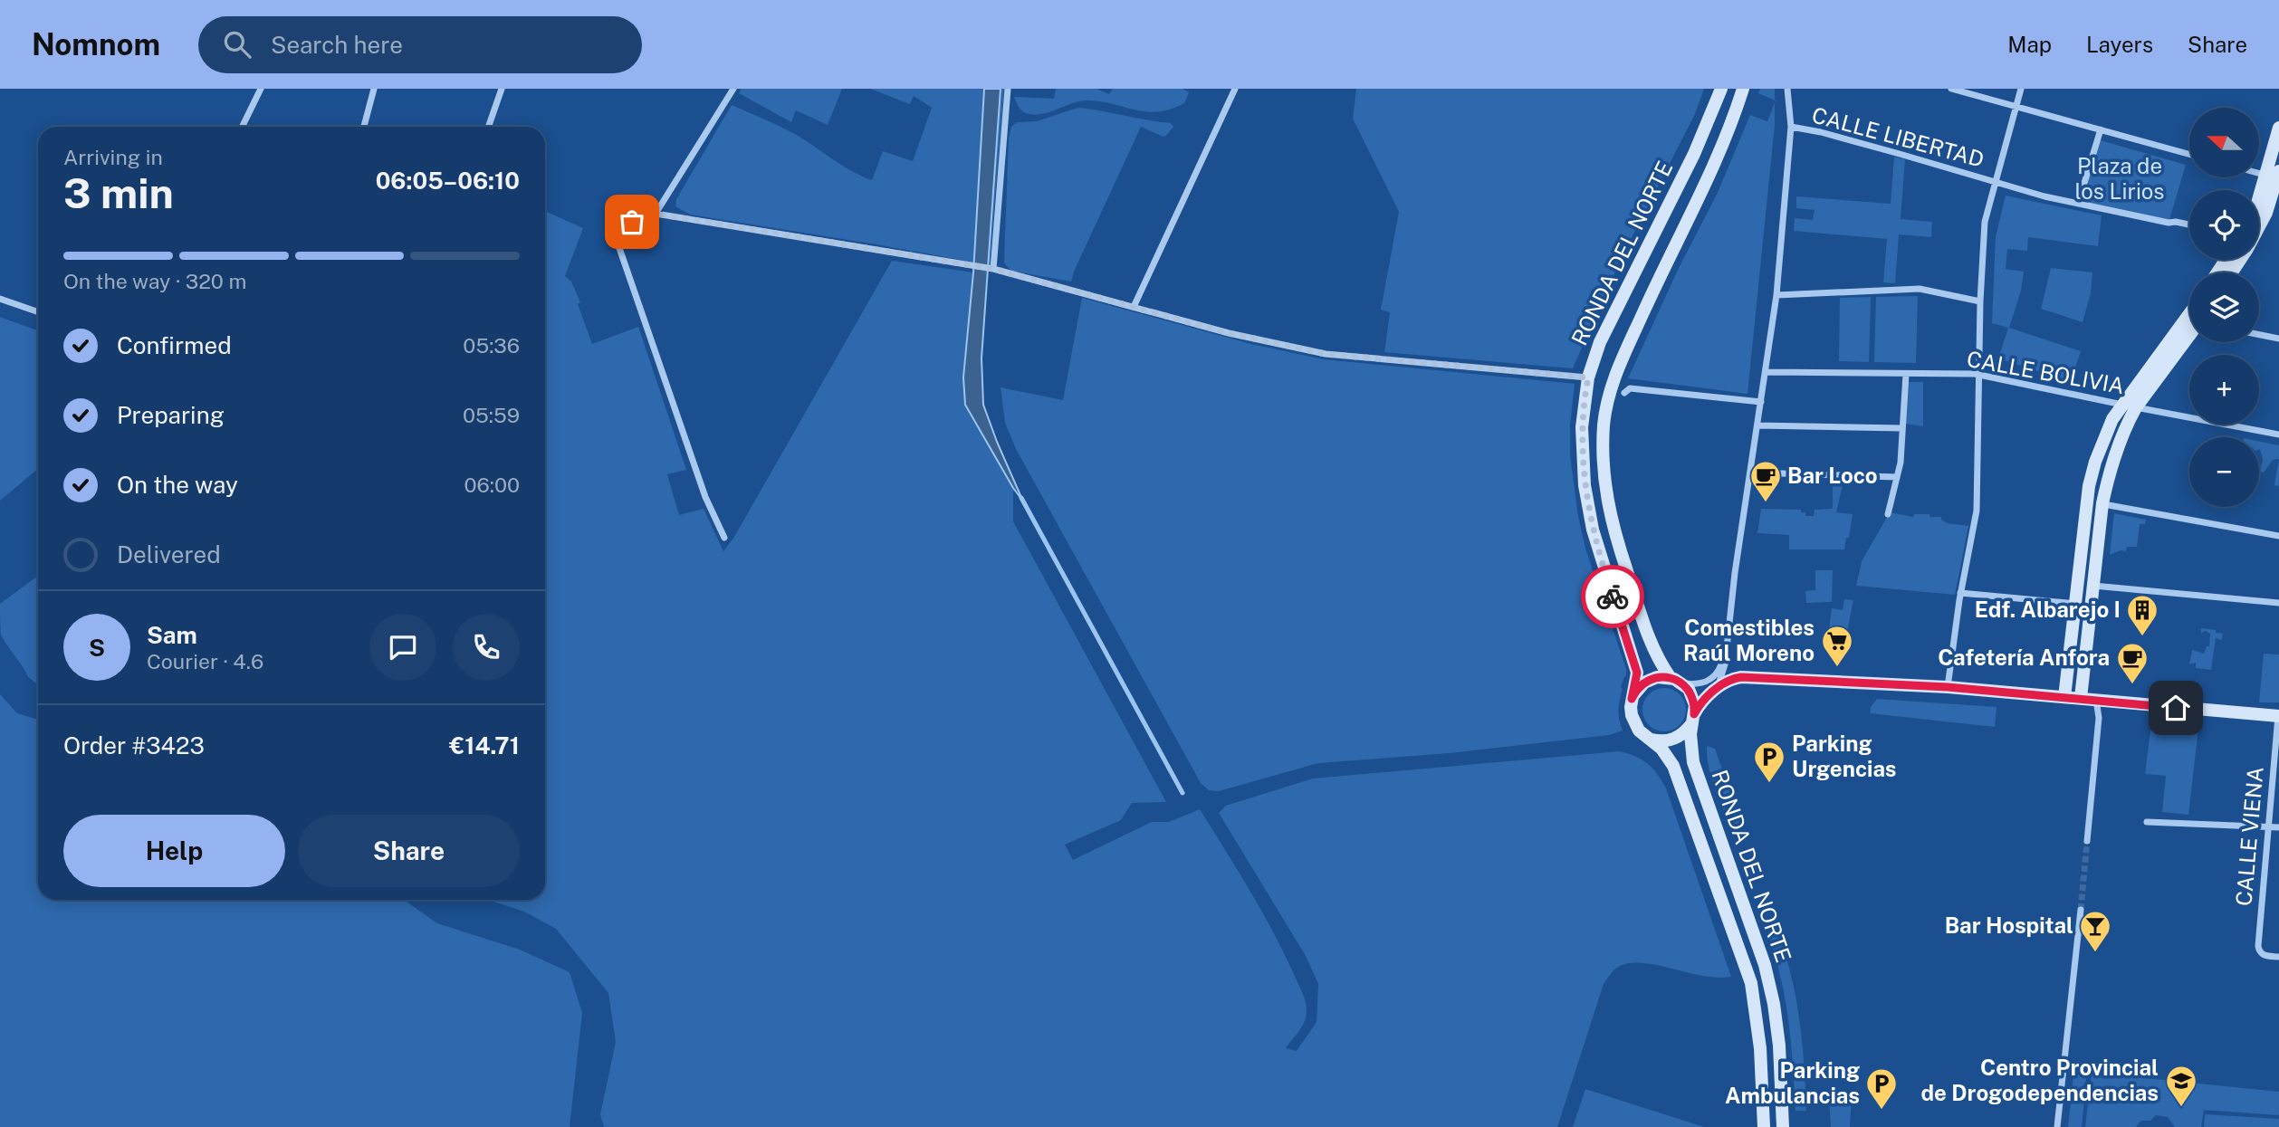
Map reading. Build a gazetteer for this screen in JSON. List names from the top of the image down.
{
  "streets": {
    "main road": ["RONDA DEL NORTE"],
    "street": ["CALLE LIBERTAD", "CALLE BOLIVIA", "CALLE VIENA"]
  },
  "parks": ["Plaza de los Lirios"],
  "places": {
    "cafe": ["Bar Loco", "Cafetería Anfora"],
    "building": ["Edf. Albarejo I"],
    "supermarket": ["Comestibles Raúl Moreno"],
    "parking": ["Parking Urgencias", "Parking Ambulancias"],
    "bar": ["Bar Hospital"],
    "school or university": ["Centro Provincial de Drogodependencias"]
  },
  "north": "left",
  "page": {
    "header": "Nomnom",
    "search": "Search here",
    "nav": ["Map", "Layers", "Share"],
    "map_buttons": ["+", "−"],
    "heading": ["3 min", "Arriving in", "06:05–06:10"],
    "panel": [
      "Sam",
      "Courier · 4.6",
      "Order #3423",
      "€14.71"
    ],
    "bar": "On the way · 320 m",
    "list": [
      ["Confirmed", "05:36"],
      ["Preparing", "05:59"],
      ["On the way", "06:00"],
      "Delivered"
    ],
    "round": "S",
    "buttons": ["Help", "Share"]
  }
}
